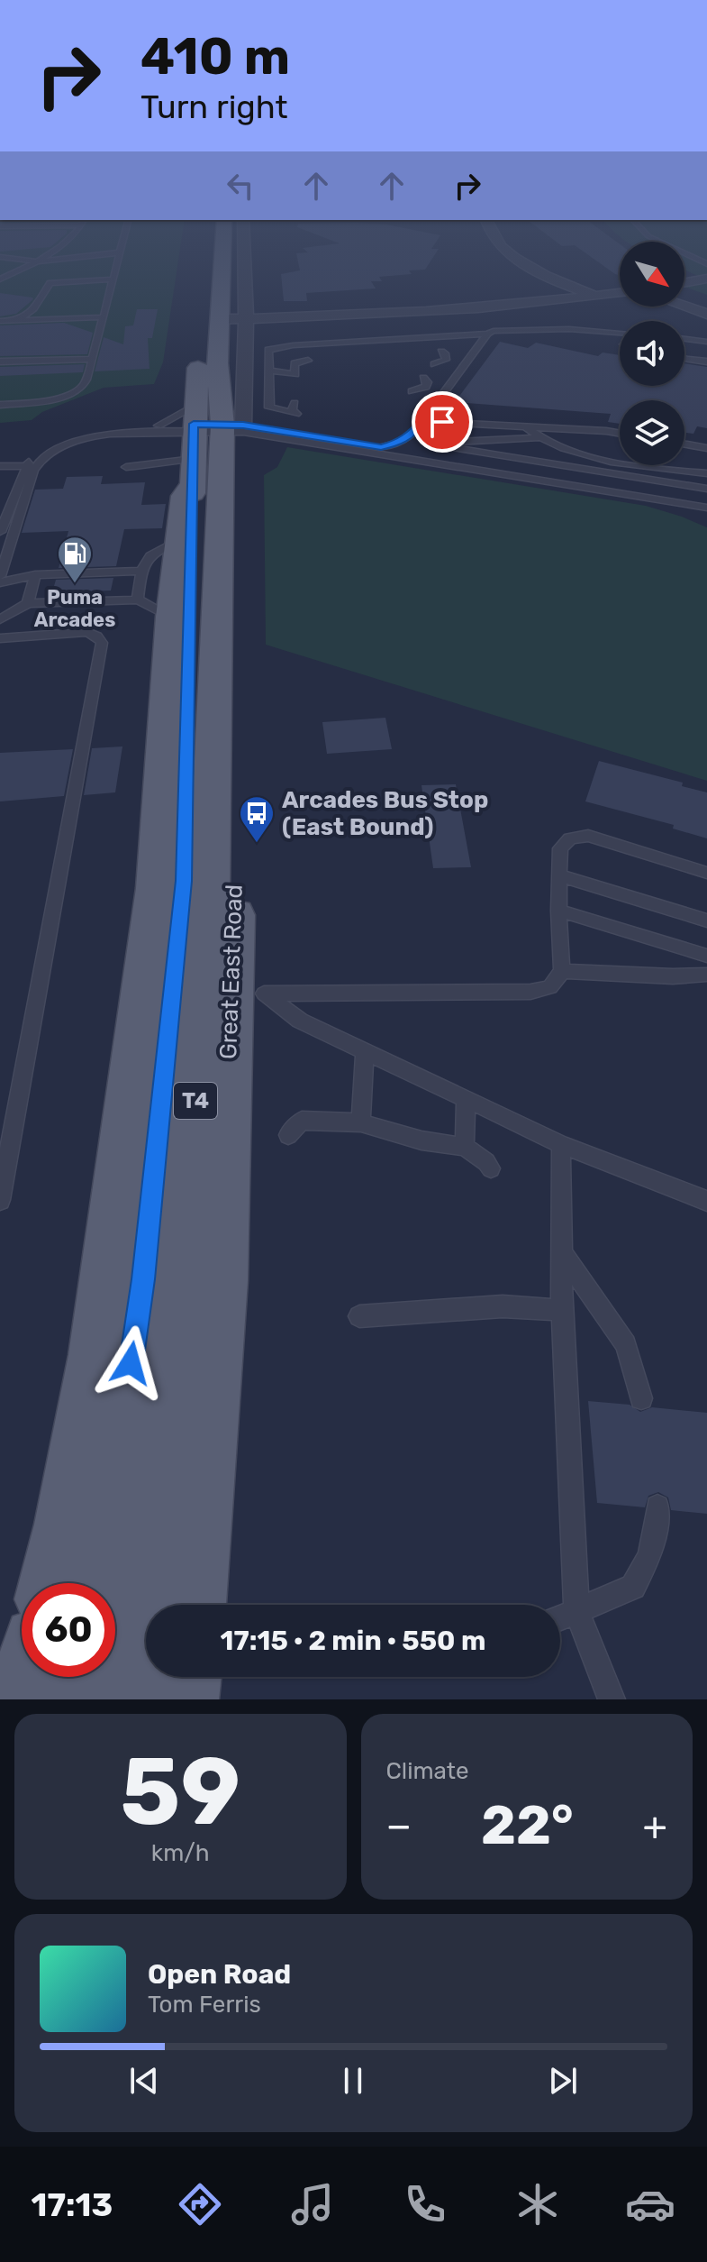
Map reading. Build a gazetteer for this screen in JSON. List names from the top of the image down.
{
  "streets": {
    "main road": ["Great East Road", "T4"]
  },
  "places": {
    "fuel station": ["Puma Arcades"],
    "bus stop": ["Arcades Bus Stop (East Bound)"]
  },
  "north": "bottom right",
  "page": {
    "turn": ["410 m", "Turn right"],
    "limit": "60",
    "trip": "17:15 · 2 min · 550 m",
    "tile": [
      ["59", "km/h"],
      "Climate"
    ],
    "heat": ["−", "22°", "+"],
    "song": ["Open Road", "Tom Ferris"],
    "tabs": "17:13"
  }
}
